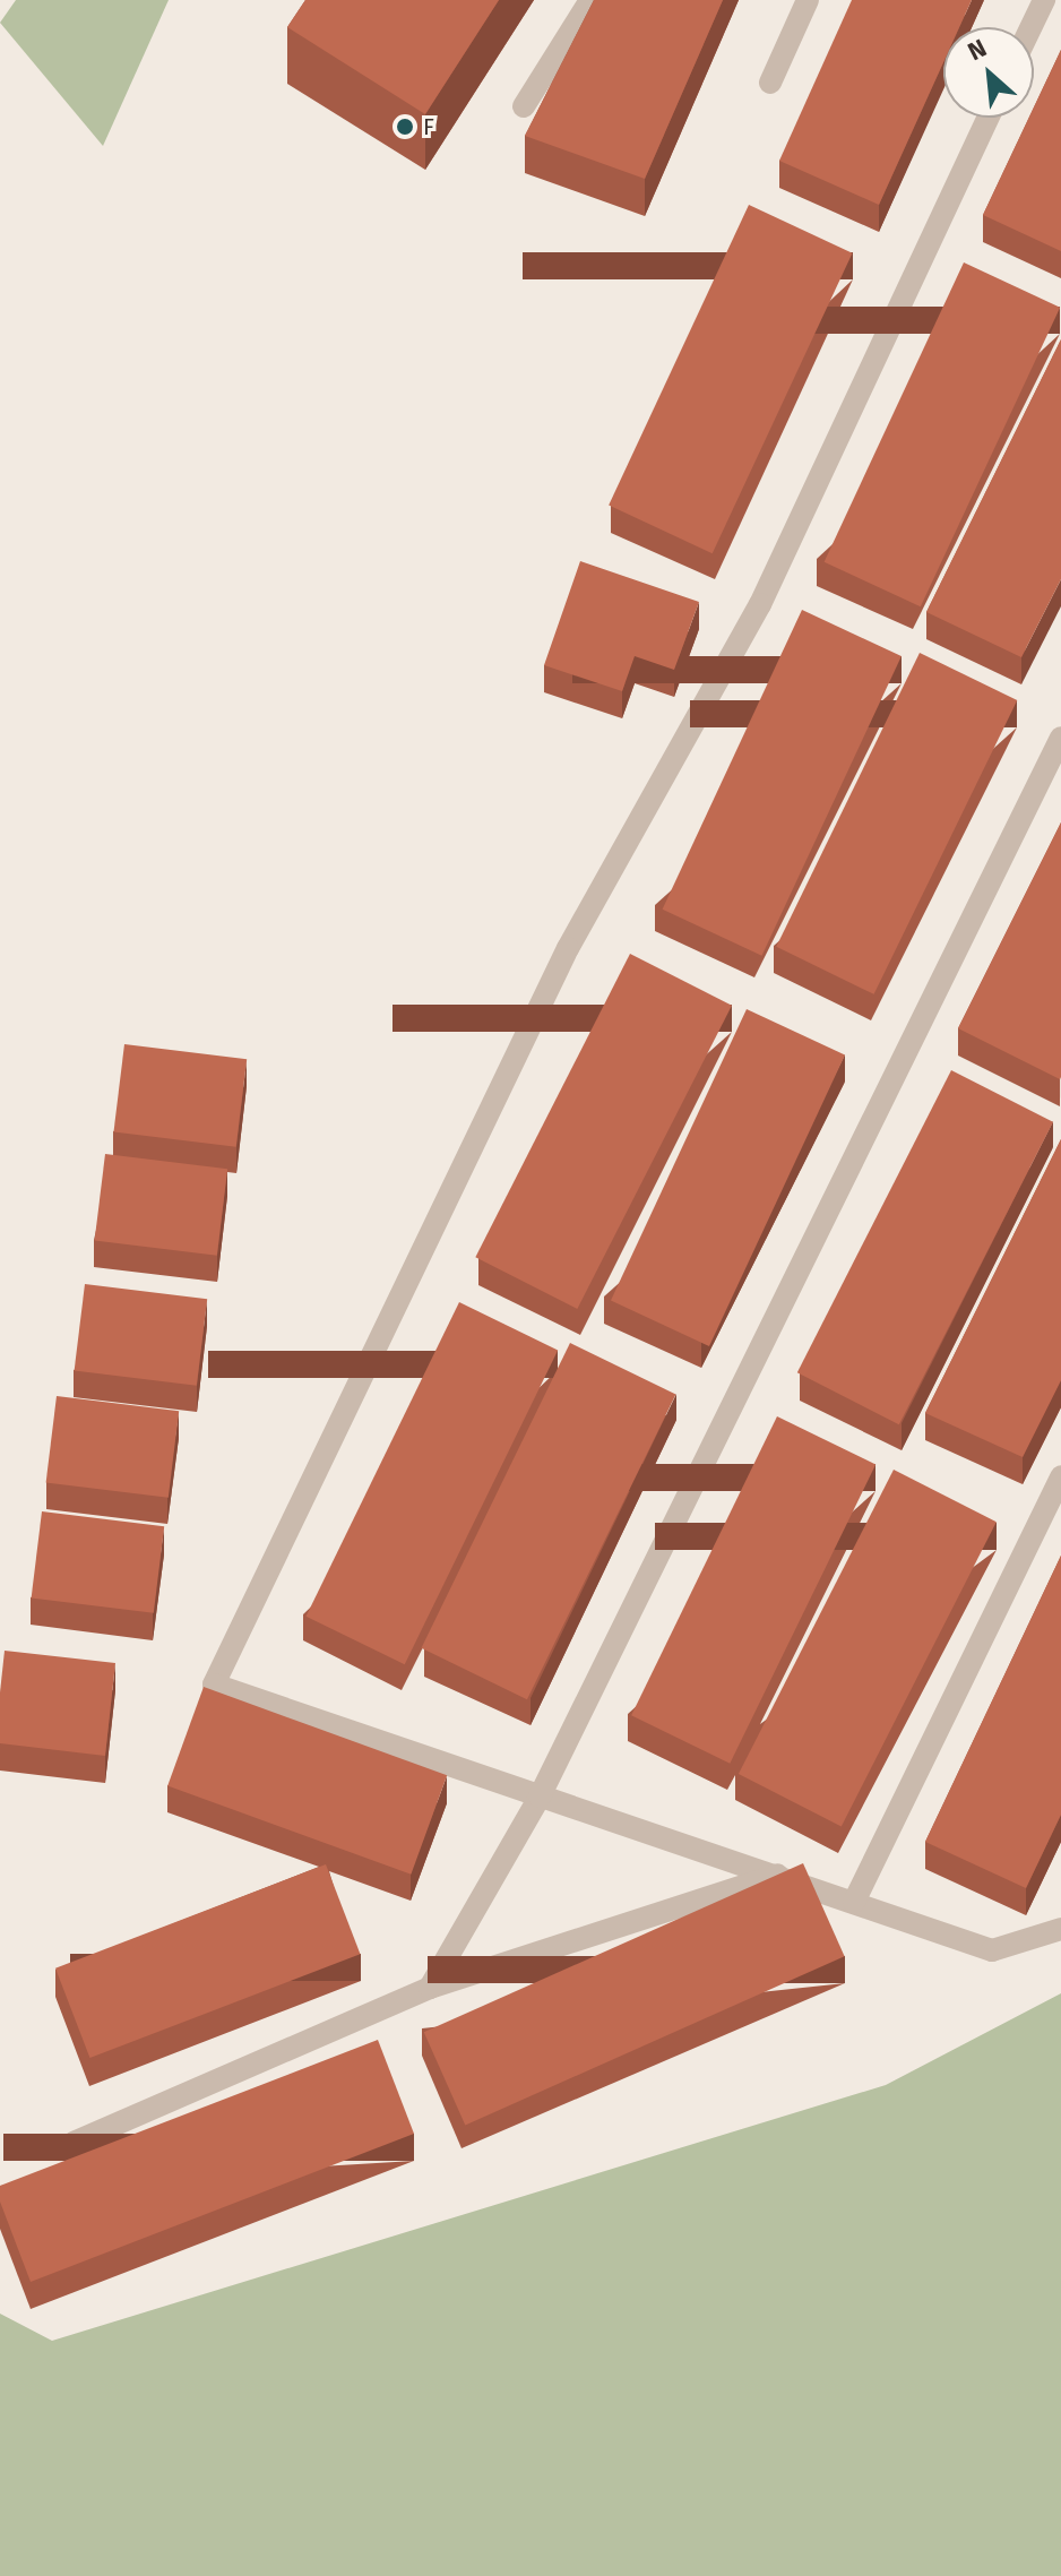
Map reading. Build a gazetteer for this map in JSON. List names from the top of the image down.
{
  "places": ["F"],
  "north": "top left"
}
